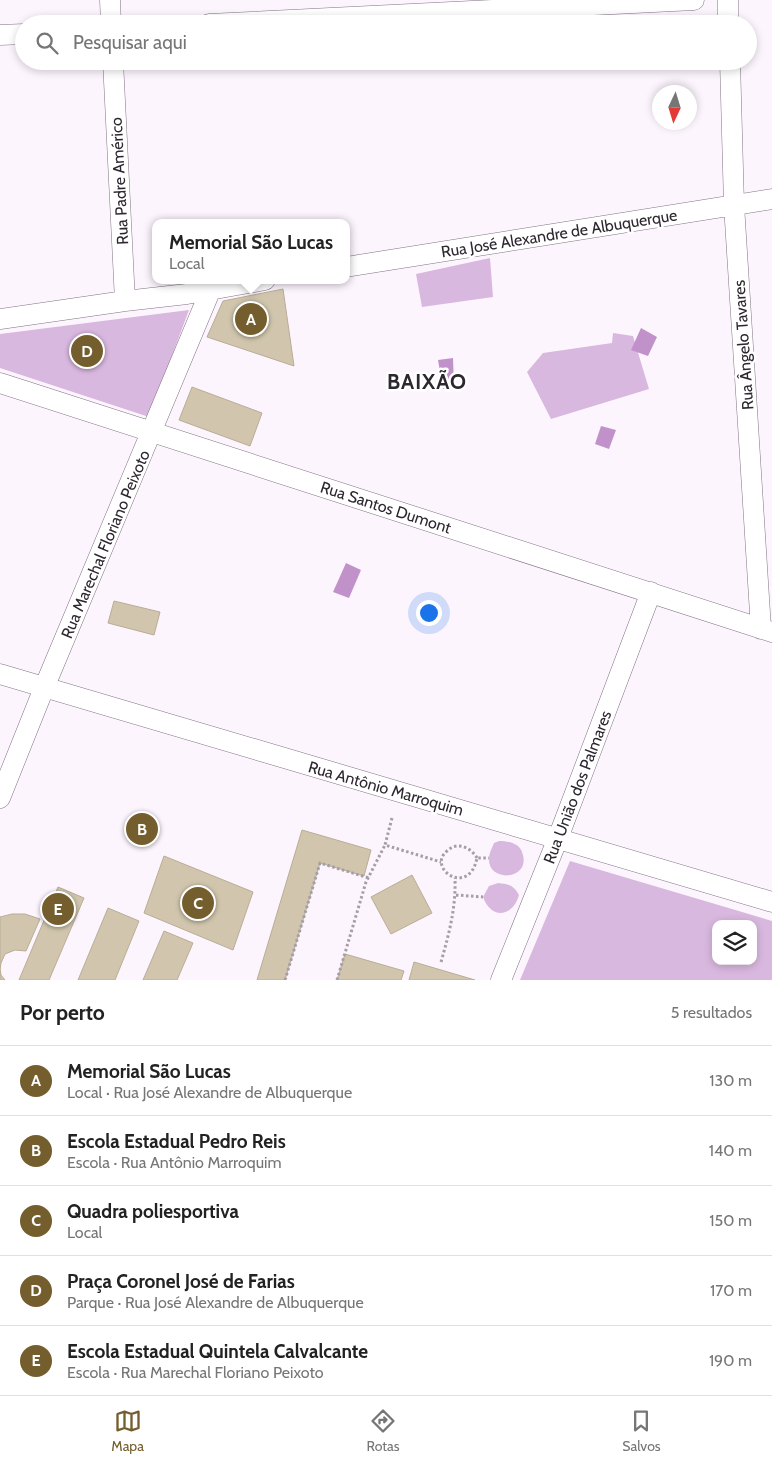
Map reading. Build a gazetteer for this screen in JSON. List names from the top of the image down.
{
  "streets": {
    "street": [
      "Rua Padre Américo",
      "Rua José Alexandre de Albuquerque",
      "Rua Ângelo Tavares",
      "Rua Santos Dumont",
      "Rua Marechal Floriano Peixoto",
      "Rua União dos Palmares",
      "Rua Antônio Marroquim"
    ]
  },
  "crossings": [
    ["Rua José Alexandre de Albuquerque", "Rua Ângelo Tavares"],
    ["Rua Ângelo Tavares", "Rua Santos Dumont"],
    ["Rua Santos Dumont", "Rua Marechal Floriano Peixoto"],
    ["Rua Santos Dumont", "Rua União dos Palmares"],
    ["Rua Marechal Floriano Peixoto", "Rua Antônio Marroquim"],
    ["Rua União dos Palmares", "Rua Antônio Marroquim"]
  ],
  "districts": ["BAIXÃO"],
  "north": "bottom",
  "page": {
    "search": "Pesquisar aqui",
    "popup": ["Memorial São Lucas", "Local"],
    "pins": [
      "A",
      "D",
      "B",
      "C",
      "E"
    ],
    "heading": ["Por perto", "5 resultados"],
    "list": [
      {
        "mark": "A",
        "name": "Memorial São Lucas",
        "note": "Local · Rua José Alexandre de Albuquerque",
        "value": "130 m"
      },
      {
        "mark": "B",
        "name": "Escola Estadual Pedro Reis",
        "note": "Escola · Rua Antônio Marroquim",
        "value": "140 m"
      },
      {
        "mark": "C",
        "name": "Quadra poliesportiva",
        "note": "Local",
        "value": "150 m"
      },
      {
        "mark": "D",
        "name": "Praça Coronel José de Farias",
        "note": "Parque · Rua José Alexandre de Albuquerque",
        "value": "170 m"
      },
      {
        "mark": "E",
        "name": "Escola Estadual Quintela Calvalcante",
        "note": "Escola · Rua Marechal Floriano Peixoto",
        "value": "190 m"
      }
    ],
    "nav": ["Mapa", "Rotas", "Salvos"]
  }
}
